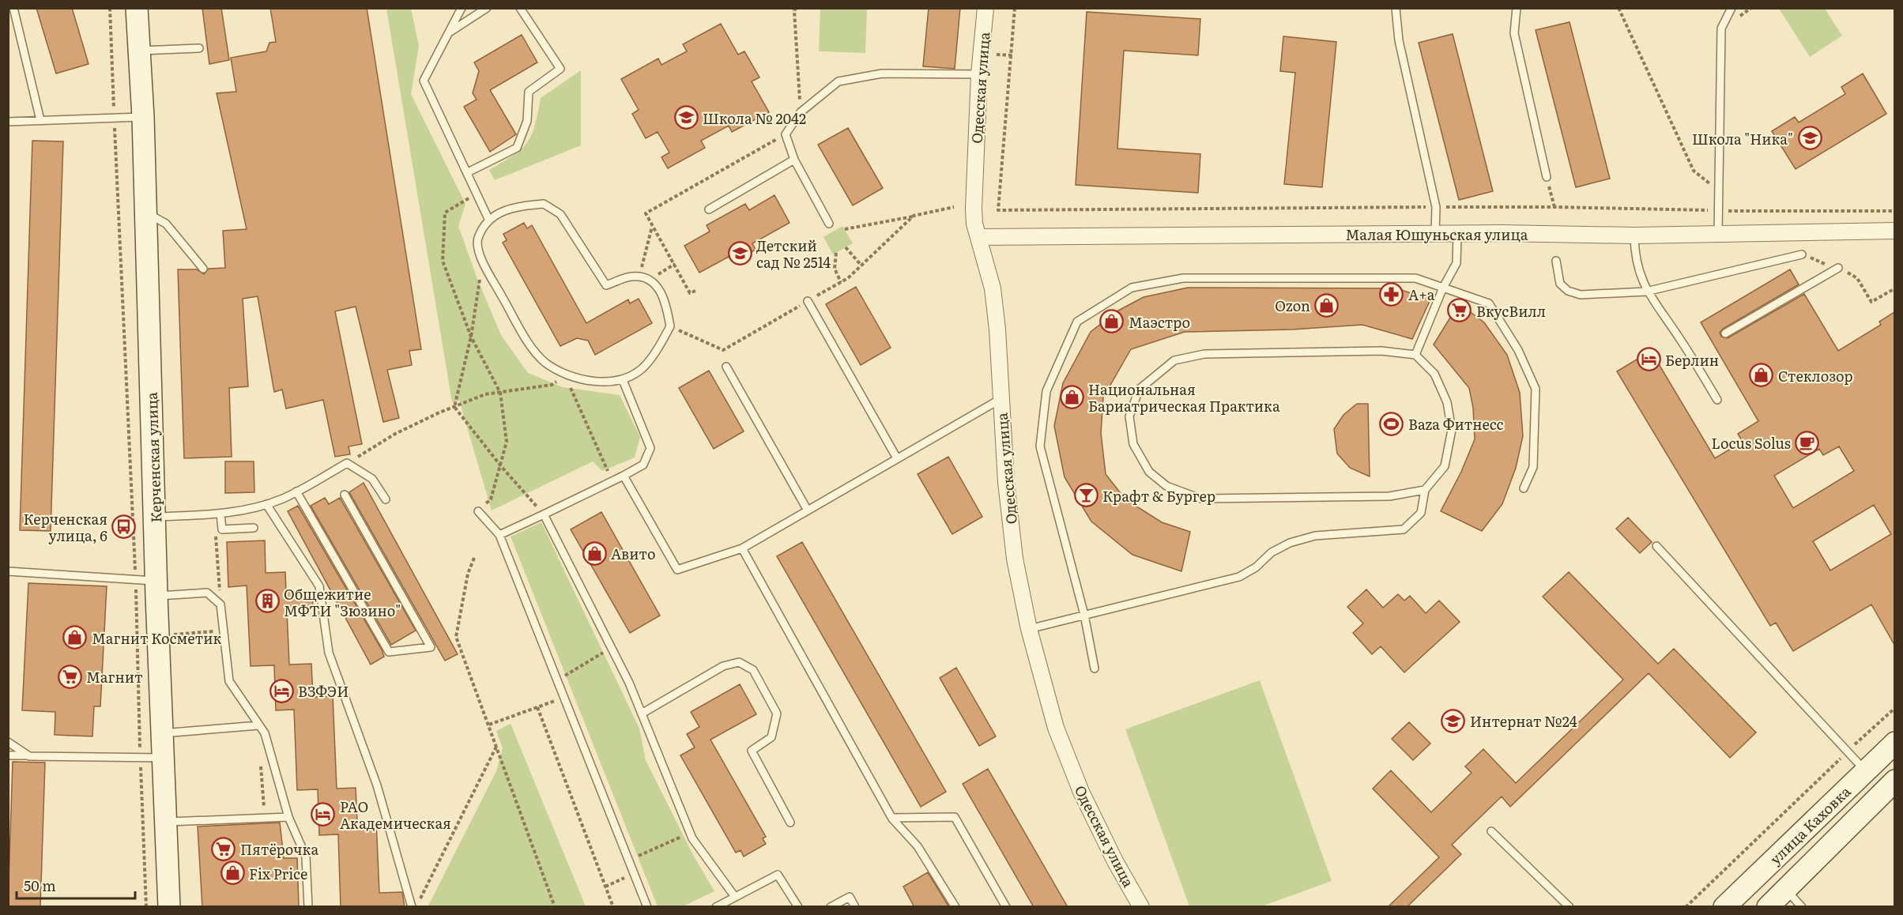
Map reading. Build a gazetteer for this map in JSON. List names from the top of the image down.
{
  "streets": {
    "street": [
      "Одесская улица",
      "Малая Юшуньская улица",
      "Керченская улица",
      "улица Каховка"
    ]
  },
  "crossings": [
    ["Одесская улица", "Малая Юшуньская улица"]
  ],
  "places": {
    "school or university": [
      "Школа № 2042",
      "Школа \"Ника\"",
      "Детский сад № 2514",
      "Интернат №24"
    ],
    "pharmacy": ["А+а"],
    "shop": [
      "Ozon",
      "Маэстро",
      "Стеклозор",
      "Национальная Бариатрическая Практика",
      "Авито",
      "Магнит Косметик",
      "Fix Price"
    ],
    "supermarket": ["ВкусВилл", "Магнит", "Пятёрочка"],
    "hotel": ["Берлин", "ВЗФЭИ", "РАО Академическая"],
    "sports": ["Baza Фитнесс"],
    "cafe": ["Locus Solus"],
    "bar": ["Крафт & Бургер"],
    "bus stop": ["Керченская улица, 6"],
    "building": ["Общежитие МФТИ \"Зюзино\""]
  },
  "scale_bar": "50 m"
}
